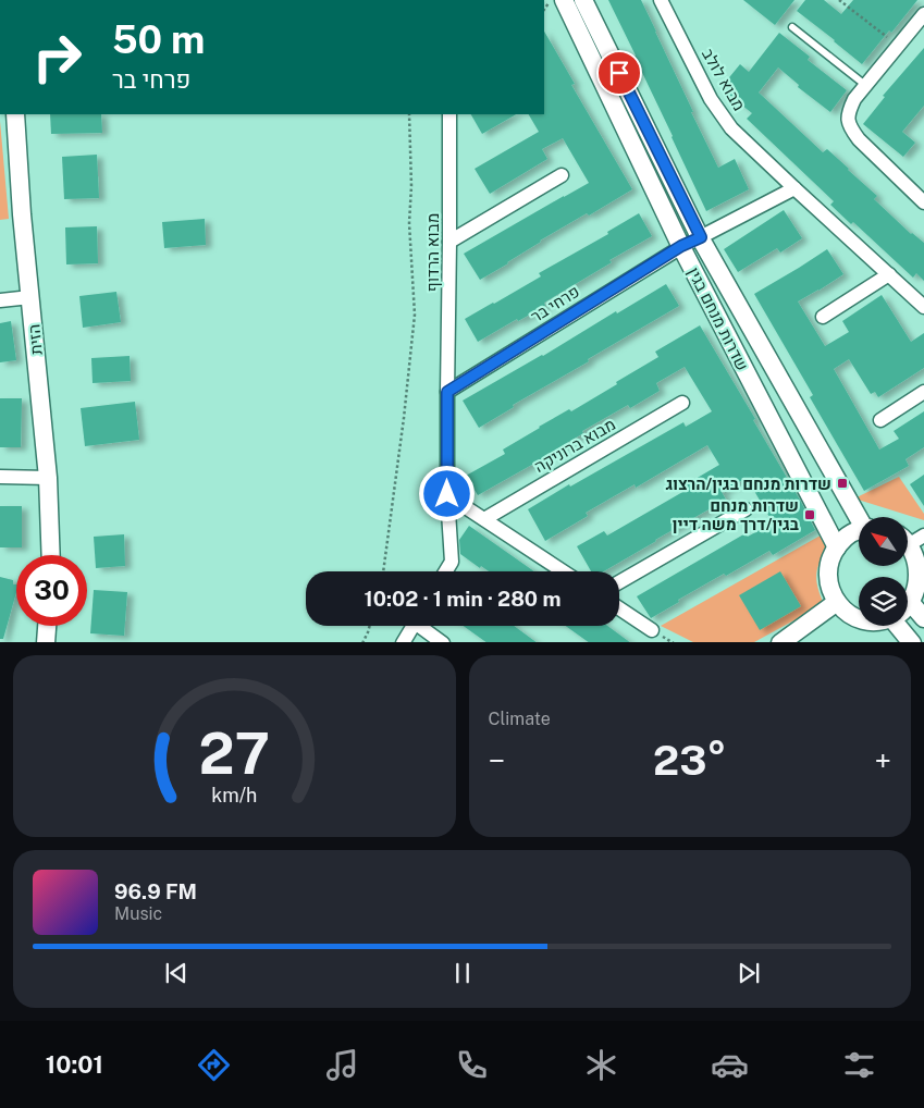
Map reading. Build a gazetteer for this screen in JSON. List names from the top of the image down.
{
  "streets": {
    "street": [
      "מבוא לולב",
      "מבוא הרדוף",
      "פרחי בר",
      "שדרות מנחם בגין",
      "הזית",
      "מבוא ברוניקה"
    ]
  },
  "crossings": [
    ["מבוא לולב", "פרחי בר"],
    ["מבוא הרדוף", "פרחי בר"],
    ["פרחי בר", "שדרות מנחם בגין"]
  ],
  "places": {
    "transit": ["שדרות מנחם בגין/הרצוג", "שדרות מנחם בגין/דרך משה דיין"]
  },
  "north": "top left",
  "page": {
    "turn": ["50 m", "פרחי בר"],
    "limit": "30",
    "trip": "10:02 · 1 min · 280 m",
    "tile": "Climate",
    "heat": ["−", "23°", "+"],
    "song": ["96.9 FM", "Music"],
    "tabs": "10:01",
    "gauge": ["27", "km/h"]
  }
}
